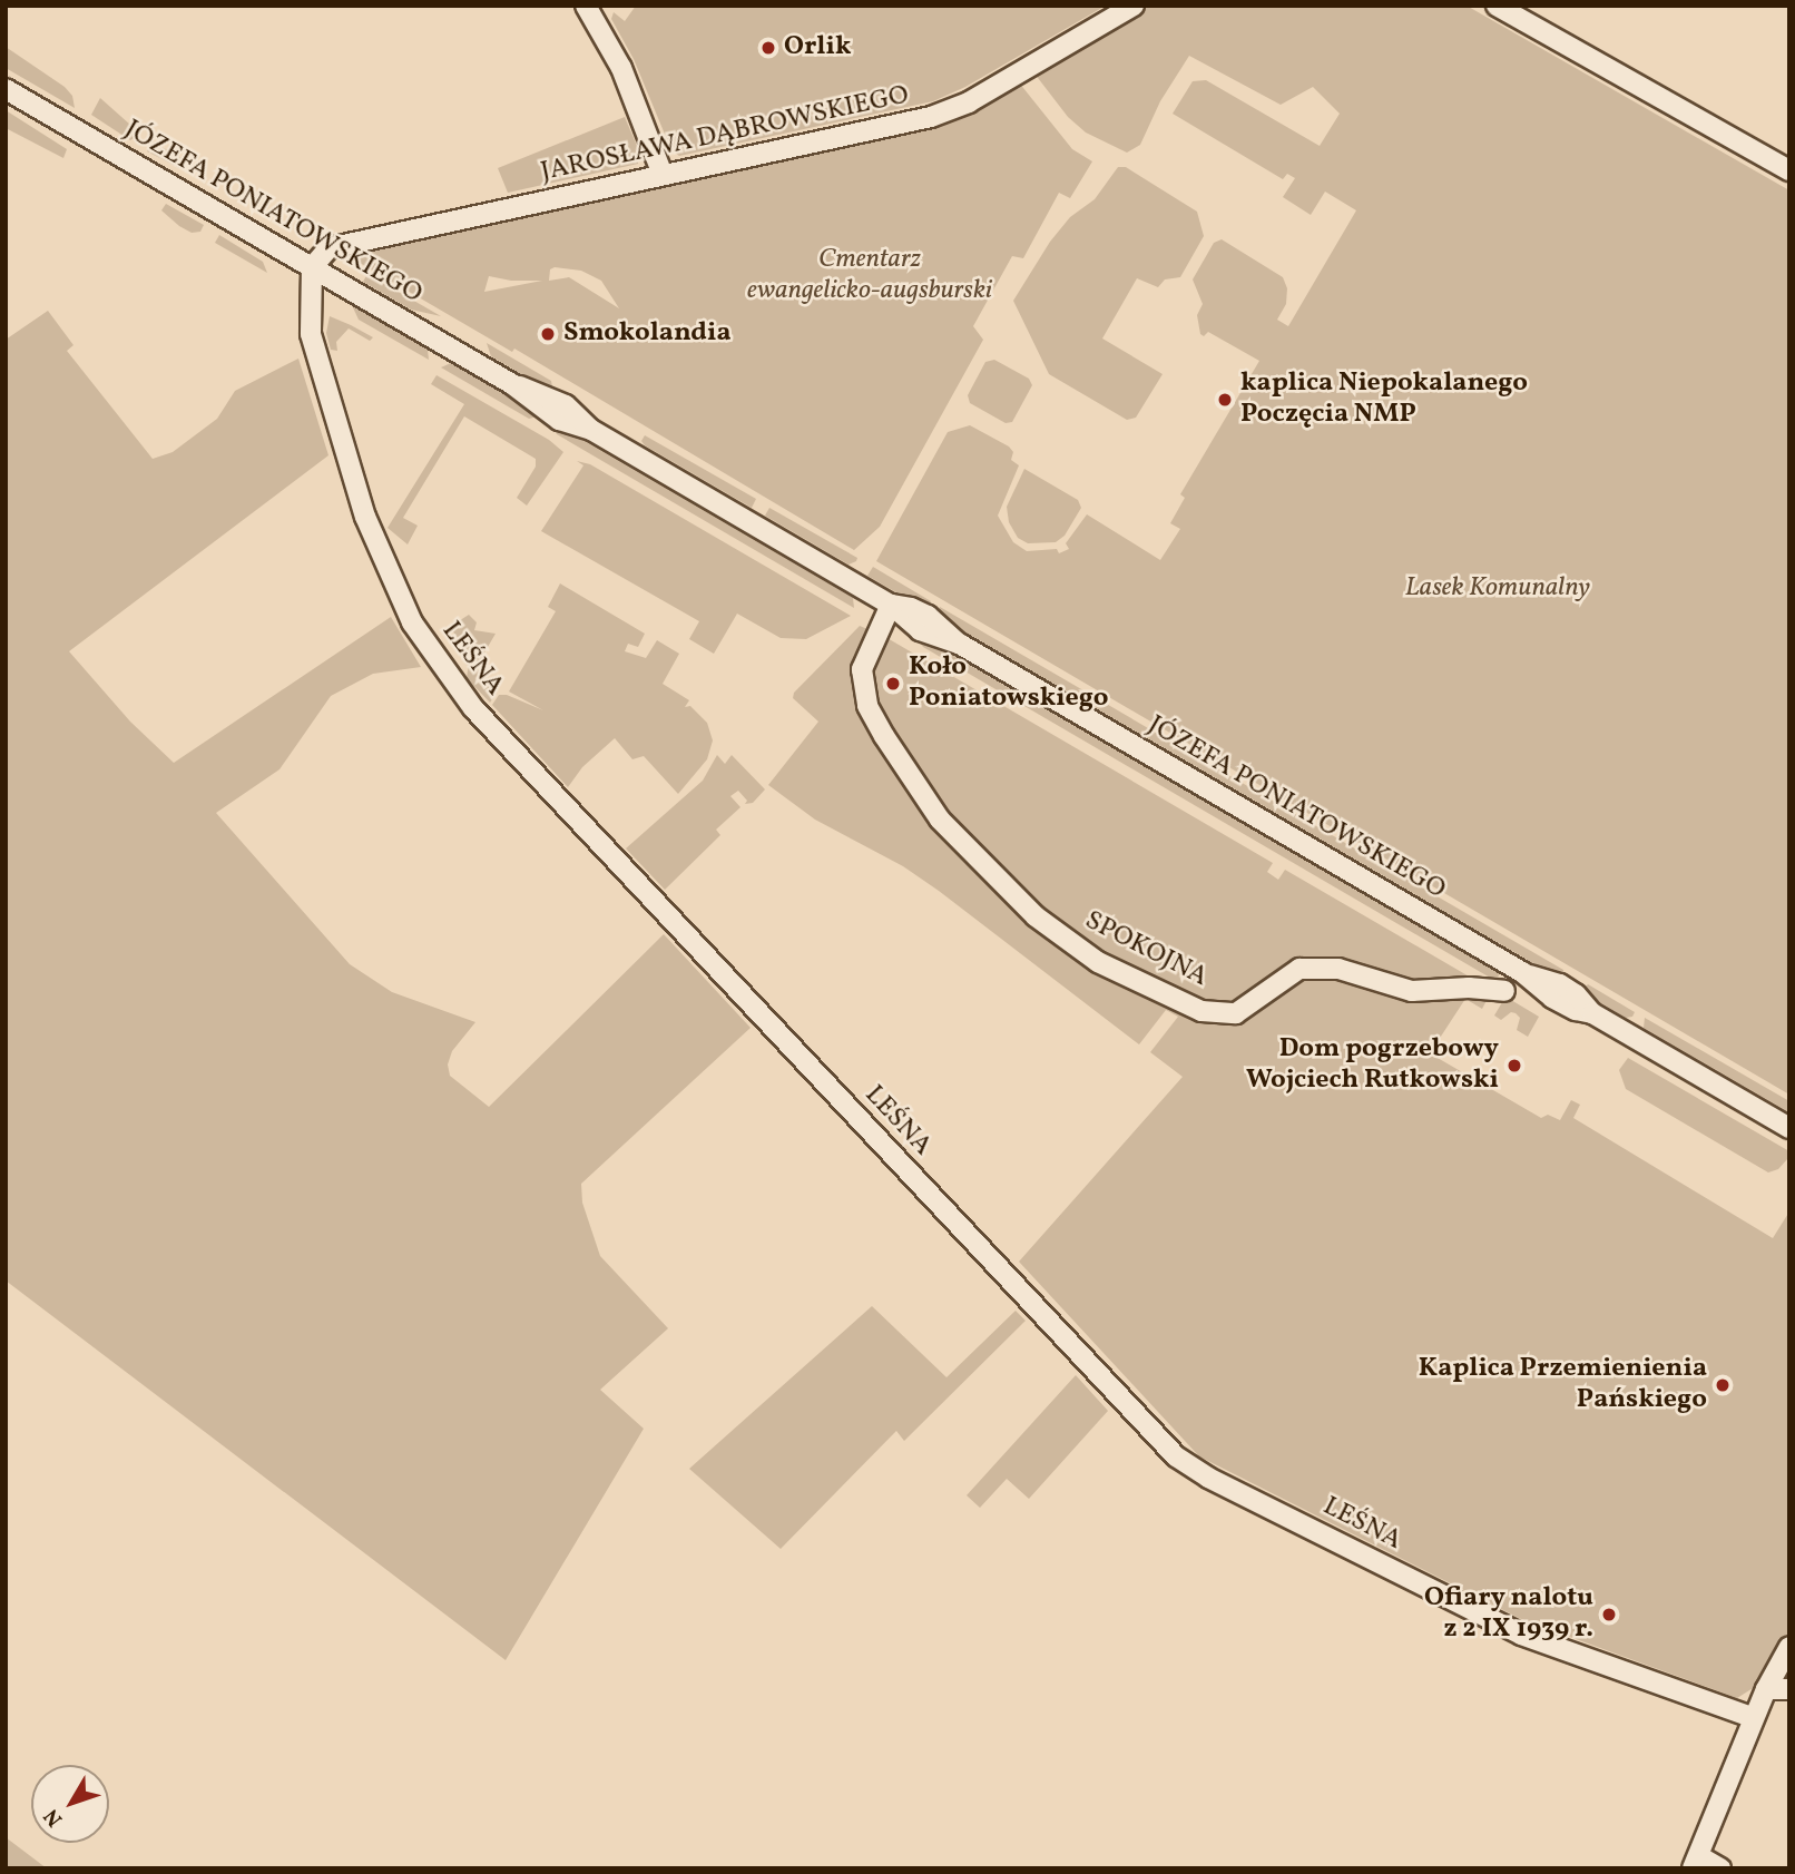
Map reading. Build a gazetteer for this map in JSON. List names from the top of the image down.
{
  "streets": {
    "street": [
      "JAROSŁAWA DĄBROWSKIEGO",
      "JÓZEFA PONIATOWSKIEGO",
      "LEŚNA",
      "SPOKOJNA"
    ]
  },
  "crossings": [
    ["JAROSŁAWA DĄBROWSKIEGO", "JÓZEFA PONIATOWSKIEGO"],
    ["JAROSŁAWA DĄBROWSKIEGO", "LEŚNA"],
    ["JÓZEFA PONIATOWSKIEGO", "LEŚNA"],
    ["JÓZEFA PONIATOWSKIEGO", "SPOKOJNA"]
  ],
  "parks": ["Cmentarz ewangelicko-augsburski", "Lasek Komunalny"],
  "places": [
    "Orlik",
    "Smokolandia",
    "kaplica Niepokalanego Poczęcia NMP",
    "Koło Poniatowskiego",
    "Dom pogrzebowy Wojciech Rutkowski",
    "Kaplica Przemienienia Pańskiego",
    "Ofiary nalotu z 2 IX 1939 r."
  ],
  "north": "bottom left"
}
